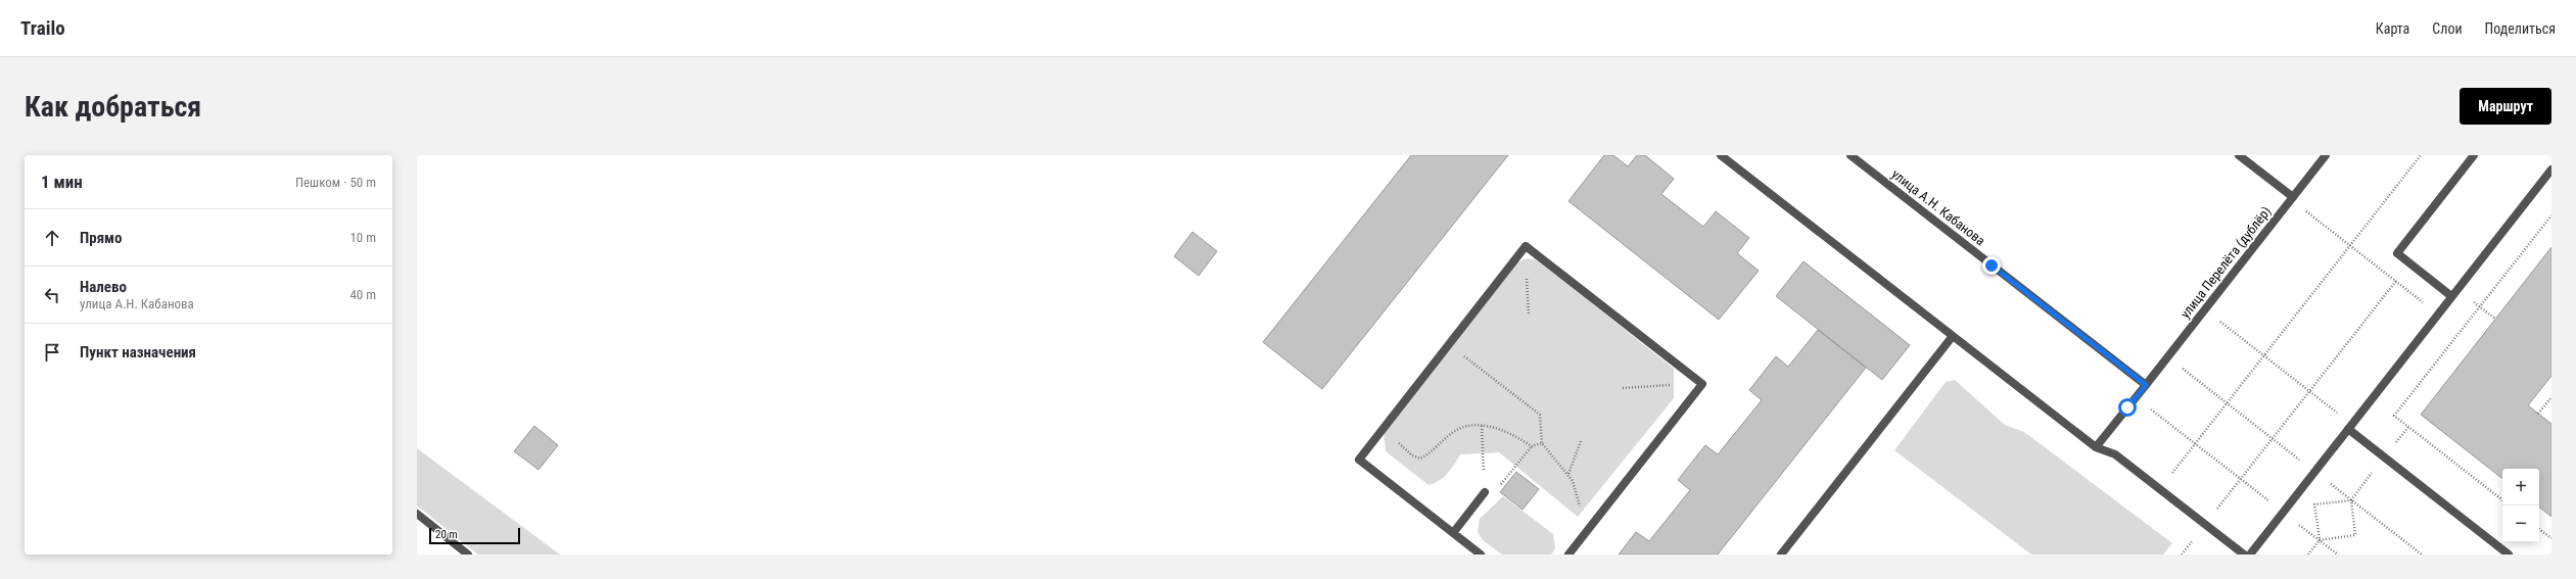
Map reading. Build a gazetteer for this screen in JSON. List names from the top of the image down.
{
  "streets": {
    "street": ["улица А.Н. Кабанова", "улица Перелёта (дублёр)"]
  },
  "crossings": [
    ["улица А.Н. Кабанова", "улица Перелёта (дублёр)"]
  ],
  "scale_bar": "20 m",
  "page": {
    "header": "Trailo",
    "nav": ["Карта", "Слои", "Поделиться"],
    "buttons": "Маршрут",
    "title": "Как добраться",
    "heading": ["1 мин", "Пешком · 50 m"],
    "list": [
      ["Прямо", "10 m"],
      ["Налево", "улица А.Н. Кабанова", "40 m"],
      "Пункт назначения"
    ],
    "map_buttons": ["+", "−"],
    "scale": "20 m"
  }
}
